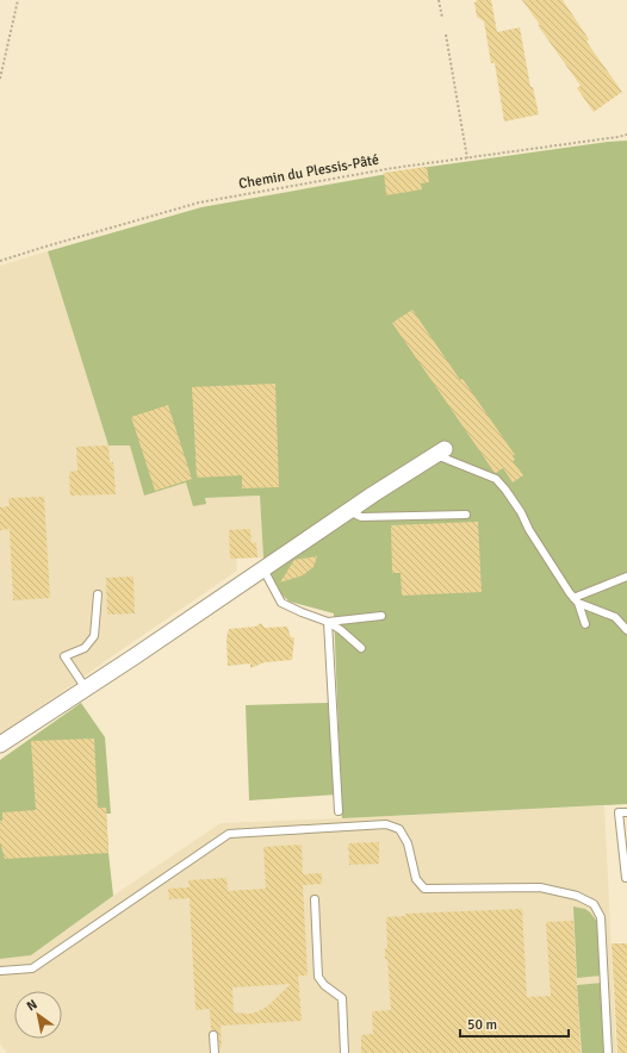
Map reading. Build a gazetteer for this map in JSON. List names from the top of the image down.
{
  "streets": {
    "path": ["Chemin du Plessis-Pâté"]
  },
  "scale_bar": "50 m",
  "north": "top left"
}
